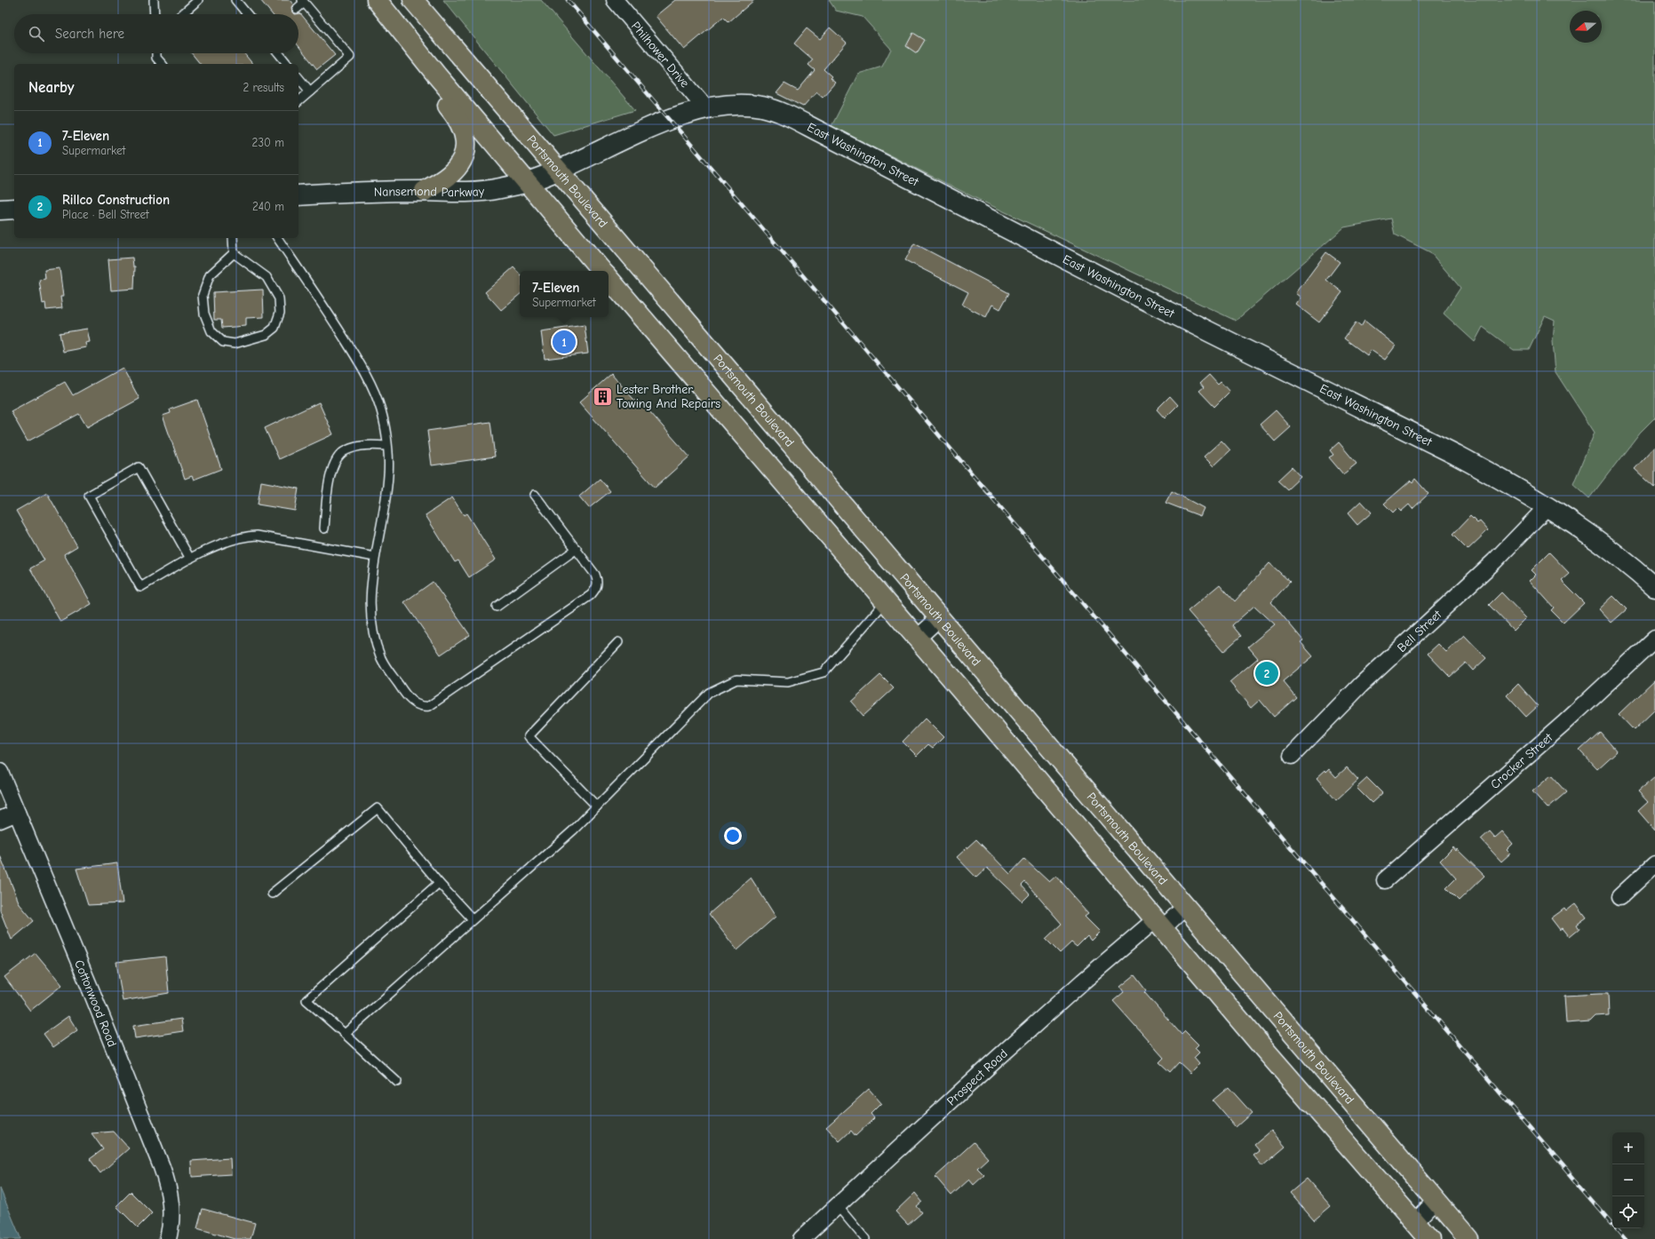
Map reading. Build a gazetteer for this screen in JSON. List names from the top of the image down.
{
  "streets": {
    "main road": ["East Washington Street", "Portsmouth Boulevard", "Nansemond Parkway"],
    "street": [
      "Philhower Drive",
      "Bell Street",
      "Crocker Street",
      "Cottonwood Road",
      "Prospect Road"
    ]
  },
  "crossings": [
    ["Philhower Drive", "East Washington Street"],
    ["East Washington Street", "Portsmouth Boulevard"],
    ["East Washington Street", "Nansemond Parkway"],
    ["East Washington Street", "Bell Street"],
    ["Portsmouth Boulevard", "Nansemond Parkway"],
    ["Portsmouth Boulevard", "Prospect Road"]
  ],
  "places": {
    "building": ["Lester Brother Towing And Repairs"]
  },
  "north": "left",
  "page": {
    "search": "Search here",
    "heading": ["Nearby", "2 results"],
    "list": [
      {
        "mark": "1",
        "name": "7-Eleven",
        "note": "Supermarket",
        "value": "230 m"
      },
      {
        "mark": "2",
        "name": "Rillco Construction",
        "note": "Place · Bell Street",
        "value": "240 m"
      }
    ],
    "popup": ["7-Eleven", "Supermarket"],
    "pins": ["1", "2"],
    "map_buttons": ["+", "−"]
  }
}
